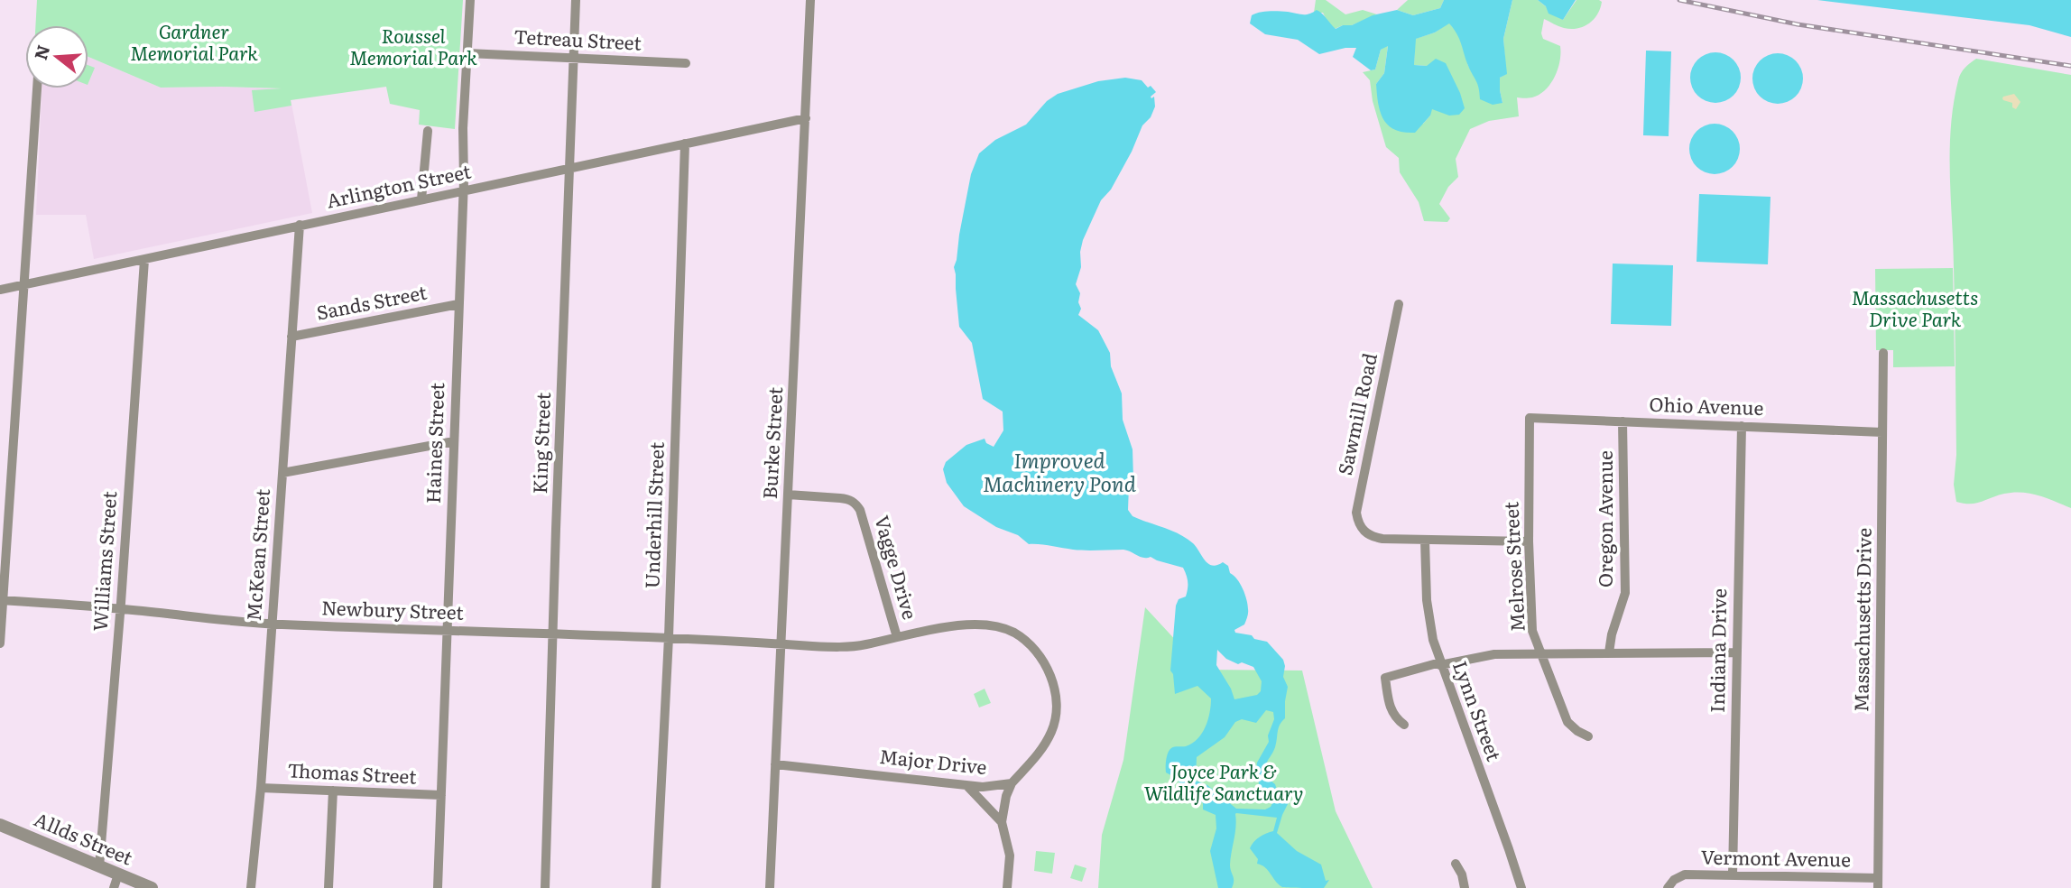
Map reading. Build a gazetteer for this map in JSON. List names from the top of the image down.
{
  "streets": {
    "street": [
      "Tetreau Street",
      "Arlington Street",
      "Sands Street",
      "Ohio Avenue",
      "Sawmill Road",
      "Haines Street",
      "King Street",
      "Burke Street",
      "Underhill Street",
      "Oregon Avenue",
      "McKean Street",
      "Williams Street",
      "Melrose Street",
      "Vagge Drive",
      "Newbury Street",
      "Massachusetts Drive",
      "Indiana Drive",
      "Lynn Street",
      "Major Drive",
      "Thomas Street",
      "Allds Street",
      "Vermont Avenue"
    ]
  },
  "crossings": [
    ["Tetreau Street", "Haines Street"],
    ["Tetreau Street", "King Street"],
    ["Arlington Street", "Haines Street"],
    ["Arlington Street", "King Street"],
    ["Arlington Street", "Burke Street"],
    ["Arlington Street", "Underhill Street"],
    ["Arlington Street", "McKean Street"],
    ["Arlington Street", "Williams Street"],
    ["Sands Street", "Haines Street"],
    ["Sands Street", "McKean Street"],
    ["Ohio Avenue", "Oregon Avenue"],
    ["Ohio Avenue", "Melrose Street"],
    ["Ohio Avenue", "Massachusetts Drive"],
    ["Ohio Avenue", "Indiana Drive"],
    ["Sawmill Road", "Lynn Street"],
    ["Haines Street", "Newbury Street"],
    ["Haines Street", "Thomas Street"],
    ["King Street", "Newbury Street"],
    ["Burke Street", "Vagge Drive"],
    ["Burke Street", "Newbury Street"],
    ["Burke Street", "Major Drive"],
    ["Underhill Street", "Newbury Street"],
    ["McKean Street", "Newbury Street"],
    ["McKean Street", "Thomas Street"],
    ["Williams Street", "Newbury Street"],
    ["Williams Street", "Allds Street"],
    ["Vagge Drive", "Major Drive"],
    ["Newbury Street", "Major Drive"],
    ["Massachusetts Drive", "Vermont Avenue"],
    ["Indiana Drive", "Vermont Avenue"]
  ],
  "water": ["Improved Machinery Pond"],
  "parks": [
    "Gardner Memorial Park",
    "Roussel Memorial Park",
    "Massachusetts Drive Park",
    "Joyce Park & Wildlife Sanctuary"
  ],
  "north": "left"
}
